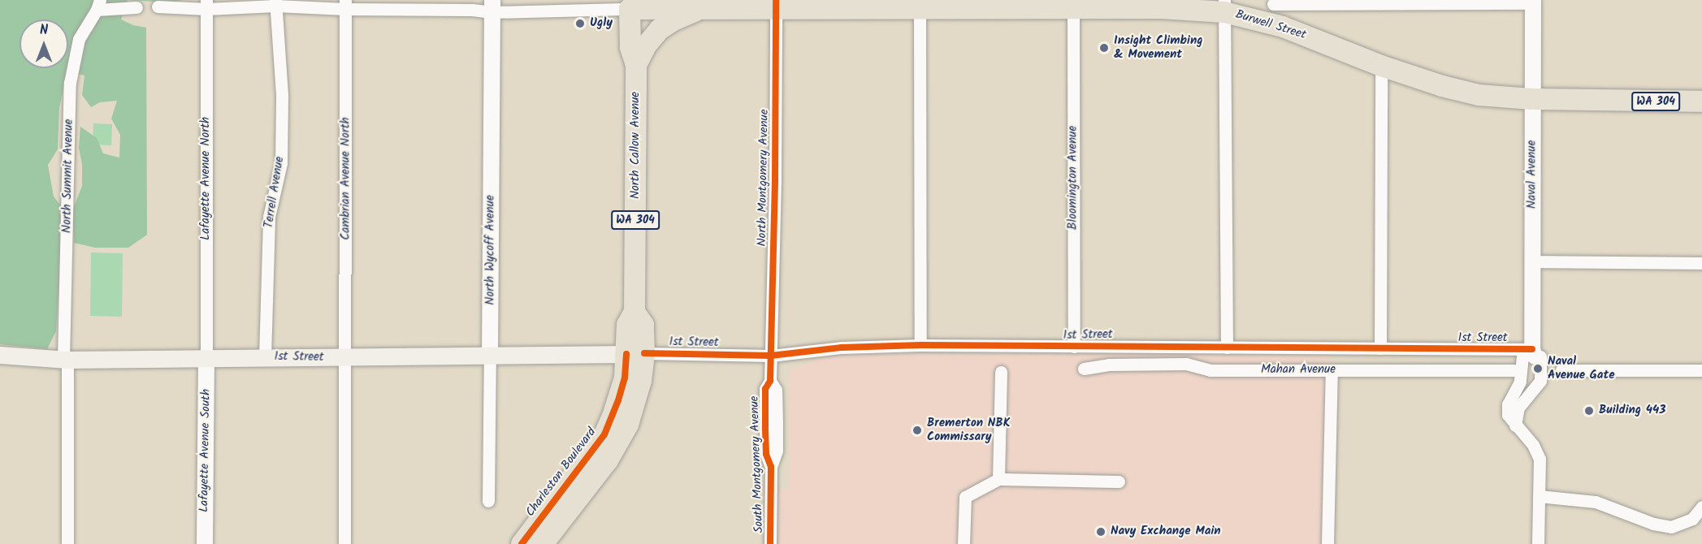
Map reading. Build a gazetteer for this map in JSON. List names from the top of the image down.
{
  "streets": {
    "highway": [
      "Burwell Street",
      "WA 304",
      "North Callow Avenue",
      "Charleston Boulevard"
    ],
    "main road": ["1st Street"],
    "street": [
      "Naval Avenue",
      "North Summit Avenue",
      "North Montgomery Avenue",
      "Bloomington Avenue",
      "Lafayette Avenue North",
      "Cambrian Avenue North",
      "Terrell Avenue",
      "North Wycoff Avenue",
      "Mahan Avenue",
      "Lafayette Avenue South",
      "South Montgomery Avenue"
    ]
  },
  "crossings": [
    ["Burwell Street", "WA 304"],
    ["Burwell Street", "North Callow Avenue"],
    ["Burwell Street", "Naval Avenue"],
    ["Burwell Street", "North Montgomery Avenue"],
    ["Burwell Street", "Bloomington Avenue"],
    ["Burwell Street", "Lafayette Avenue North"],
    ["Burwell Street", "Cambrian Avenue North"],
    ["Burwell Street", "Terrell Avenue"],
    ["Burwell Street", "North Wycoff Avenue"],
    ["WA 304", "North Callow Avenue"],
    ["WA 304", "1st Street"],
    ["WA 304", "Charleston Boulevard"],
    ["North Callow Avenue", "1st Street"],
    ["North Callow Avenue", "Charleston Boulevard"],
    ["Naval Avenue", "1st Street"],
    ["North Summit Avenue", "1st Street"],
    ["North Montgomery Avenue", "1st Street"],
    ["North Montgomery Avenue", "South Montgomery Avenue"],
    ["Bloomington Avenue", "1st Street"],
    ["Lafayette Avenue North", "1st Street"],
    ["Lafayette Avenue North", "Lafayette Avenue South"],
    ["Cambrian Avenue North", "1st Street"],
    ["Terrell Avenue", "1st Street"],
    ["North Wycoff Avenue", "1st Street"],
    ["1st Street", "Lafayette Avenue South"],
    ["1st Street", "South Montgomery Avenue"],
    ["1st Street", "Charleston Boulevard"]
  ],
  "places": [
    "Ugly",
    "Insight Climbing & Movement",
    "Naval Avenue Gate",
    "Building 443",
    "Bremerton NBK Commissary",
    "Navy Exchange Main"
  ],
  "north": "top"
}
